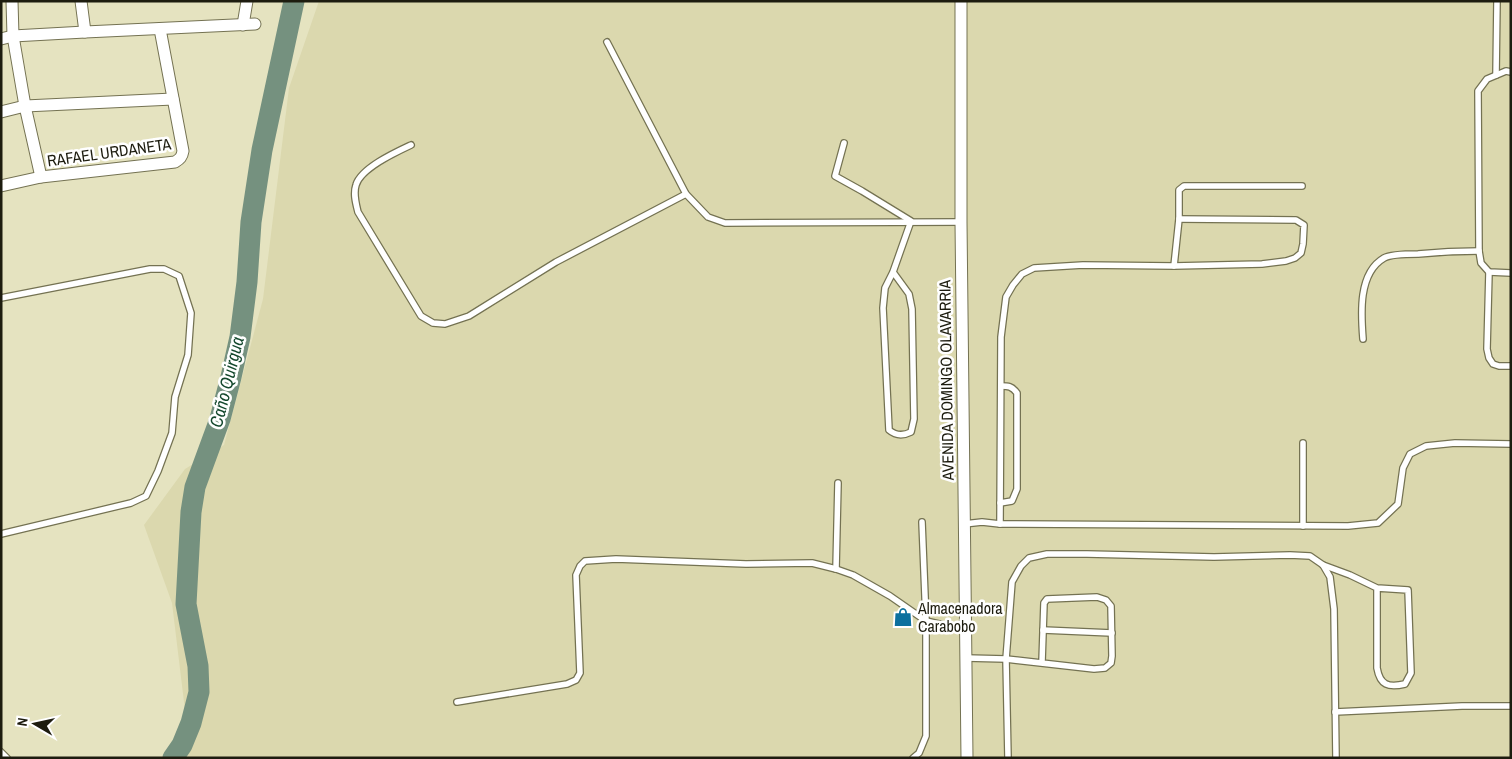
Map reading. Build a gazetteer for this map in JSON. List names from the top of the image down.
{
  "streets": {
    "street": ["RAFAEL URDANETA", "AVENIDA DOMINGO OLAVARRIA"]
  },
  "water": ["Caño Quirgua"],
  "places": {
    "shop": ["Almacenadora Carabobo"]
  },
  "north": "left"
}
